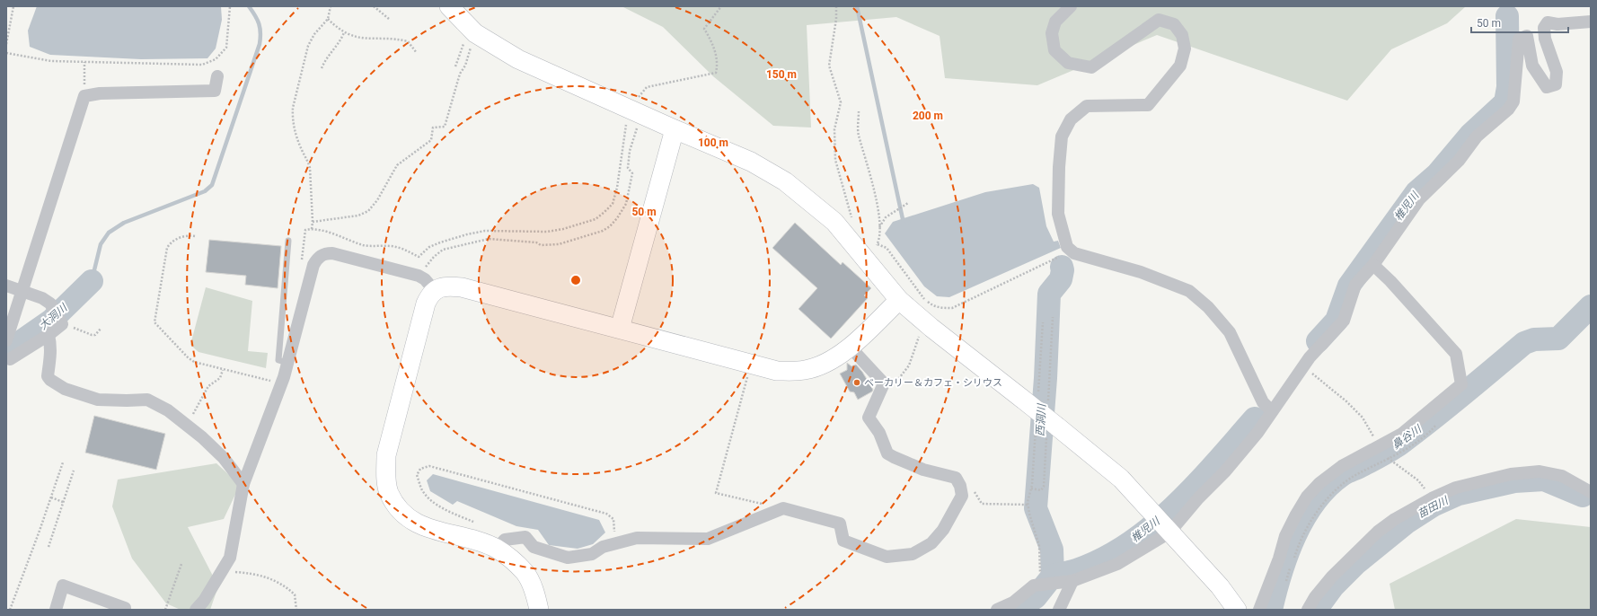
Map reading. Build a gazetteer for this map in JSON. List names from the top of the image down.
{
  "water": [
    "椎児川",
    "大洞川",
    "西洞川",
    "鼻谷川",
    "苗田川"
  ],
  "places": ["ベーカリー＆カフェ・シリウス"],
  "scale_bar": "50 m",
  "rings": [
    "150 m",
    "200 m",
    "100 m",
    "50 m"
  ]
}
